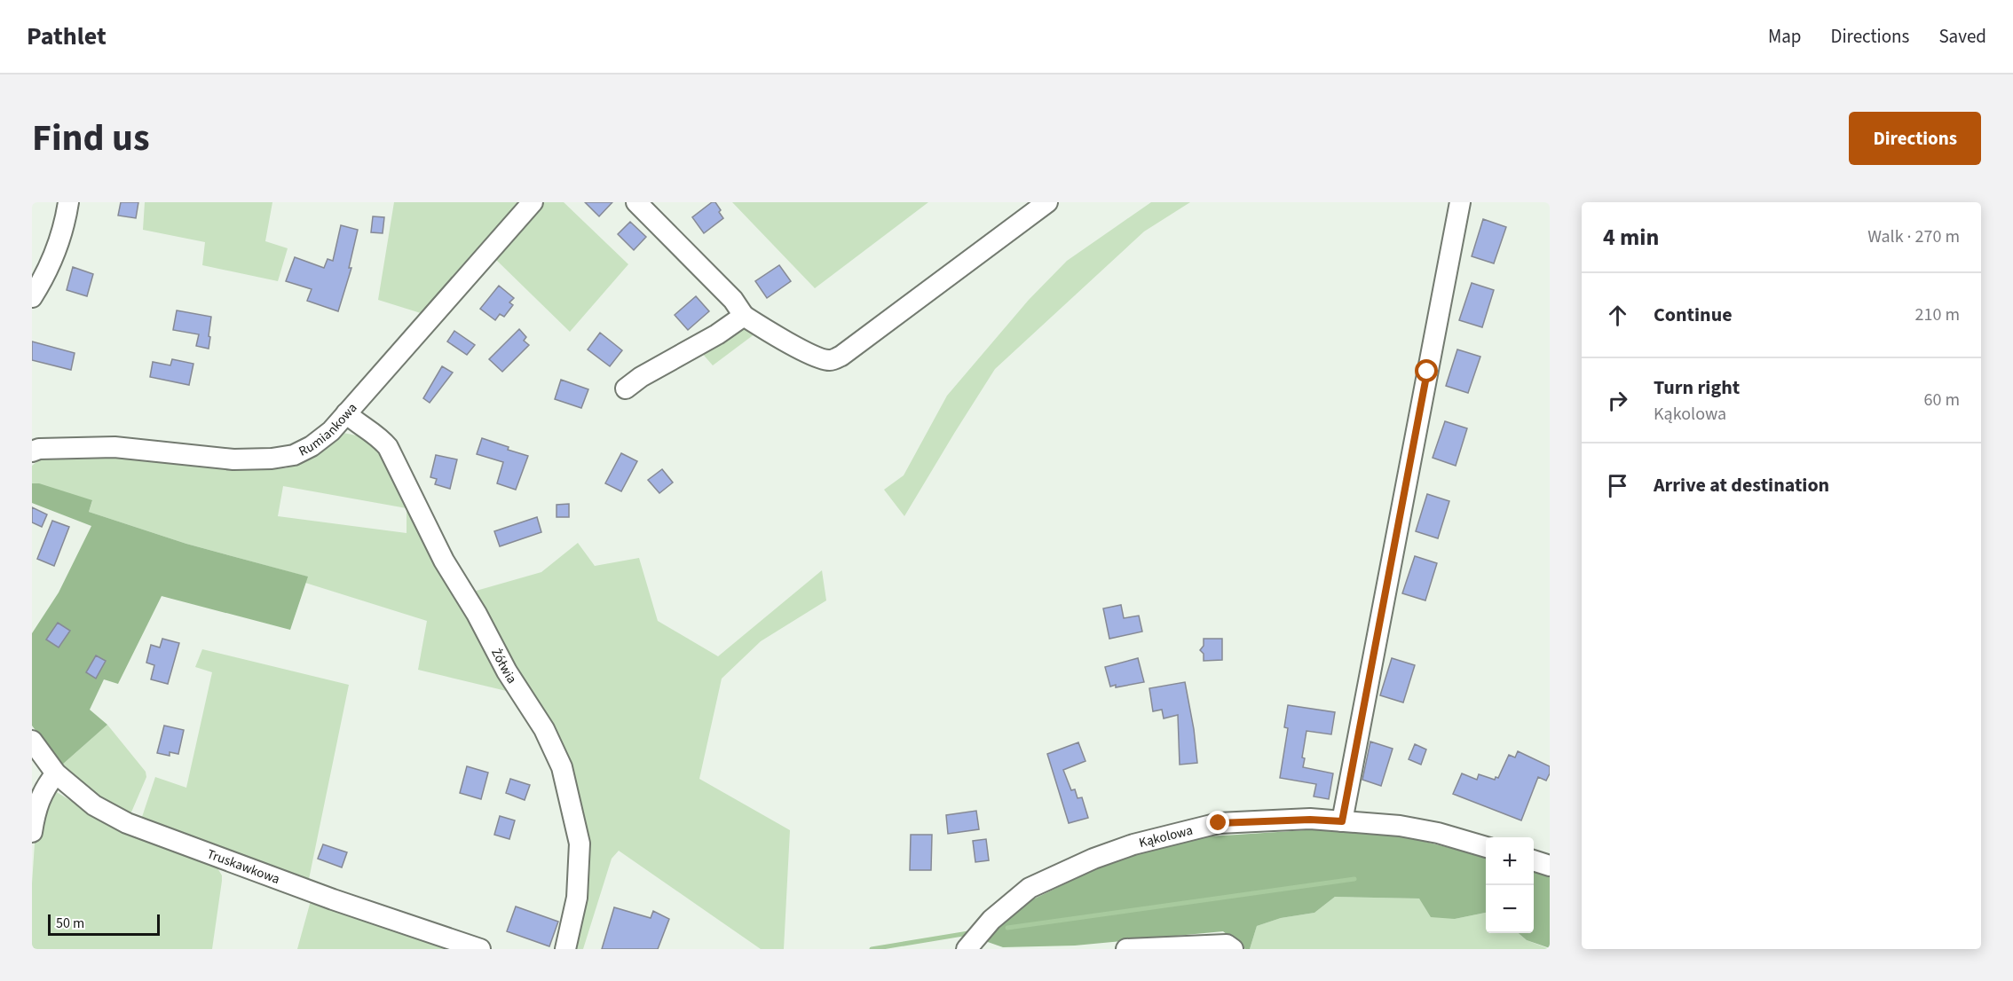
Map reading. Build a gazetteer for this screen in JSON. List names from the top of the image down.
{
  "streets": {
    "street": [
      "Rumiankowa",
      "Żółwia",
      "Kąkolowa",
      "Truskawkowa"
    ]
  },
  "crossings": [
    ["Rumiankowa", "Żółwia"]
  ],
  "scale_bar": "50 m",
  "page": {
    "header": "Pathlet",
    "nav": ["Map", "Directions", "Saved"],
    "title": "Find us",
    "buttons": "Directions",
    "heading": ["4 min", "Walk · 270 m"],
    "list": [
      ["Continue", "210 m"],
      ["Turn right", "Kąkolowa", "60 m"],
      "Arrive at destination"
    ],
    "map_buttons": ["+", "−"],
    "scale": "50 m"
  }
}
